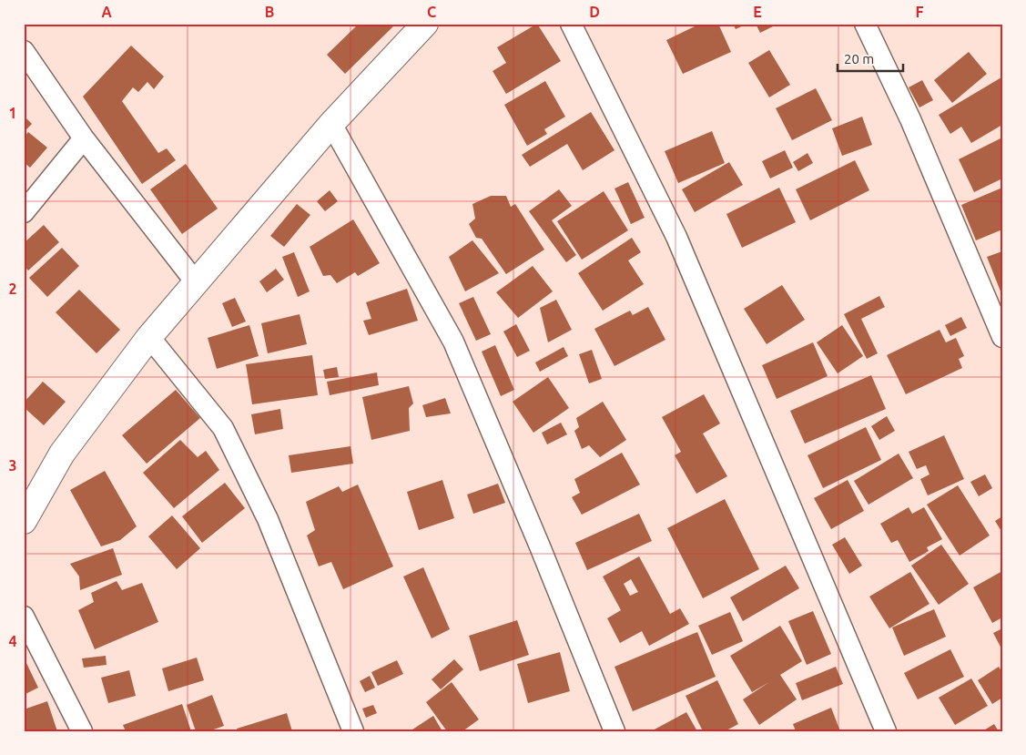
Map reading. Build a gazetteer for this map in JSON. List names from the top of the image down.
{
  "scale_bar": "20 m",
  "grid": {
    "columns": [
      "A",
      "B",
      "C",
      "D",
      "E",
      "F"
    ],
    "rows": [
      "1",
      "2",
      "3",
      "4"
    ]
  }
}
